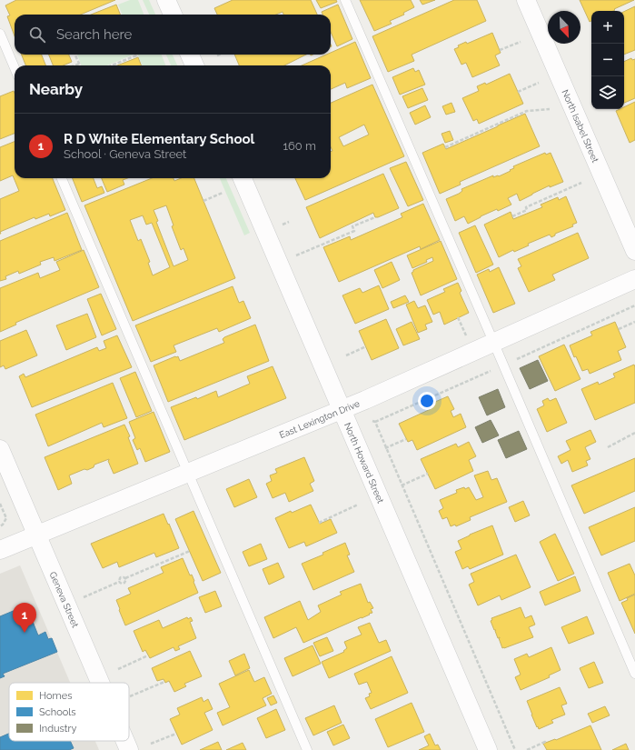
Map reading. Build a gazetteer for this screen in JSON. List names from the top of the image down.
{
  "streets": {
    "street": [
      "North Isabel Street",
      "East Lexington Drive",
      "North Howard Street",
      "Geneva Street"
    ]
  },
  "crossings": [
    ["East Lexington Drive", "North Howard Street"],
    ["East Lexington Drive", "Geneva Street"]
  ],
  "legend": ["Homes", "Schools", "Industry"],
  "north": "bottom right",
  "page": {
    "map_buttons": ["+", "−"],
    "search": "Search here",
    "heading": "Nearby",
    "list": [
      {
        "mark": "1",
        "name": "R D White Elementary School",
        "note": "School · Geneva Street",
        "value": "160 m"
      }
    ],
    "pins": "1"
  }
}
